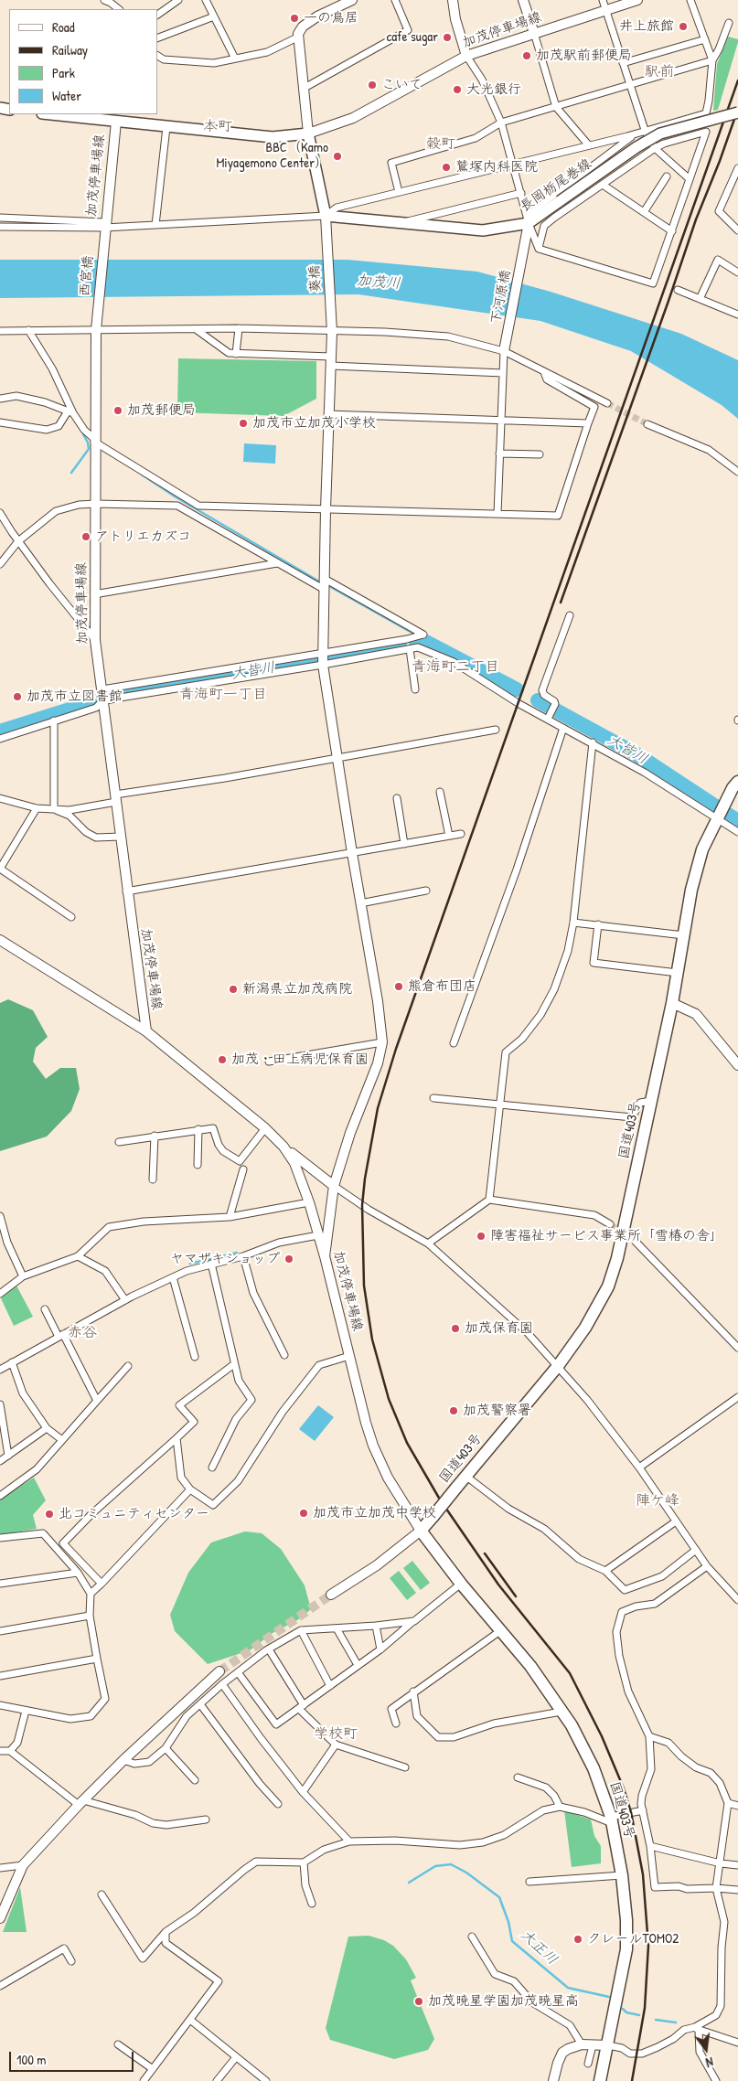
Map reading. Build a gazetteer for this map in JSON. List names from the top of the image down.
{
  "streets": {
    "highway": ["国道403号"],
    "main road": ["長岡栃尾巻線"],
    "street": [
      "加茂停車場線",
      "西宮橋",
      "葵橋",
      "下河原橋"
    ]
  },
  "crossings": [
    ["加茂停車場線", "西宮橋"],
    ["加茂停車場線", "葵橋"],
    ["加茂停車場線", "国道403号"],
    ["長岡栃尾巻線", "葵橋"],
    ["長岡栃尾巻線", "下河原橋"]
  ],
  "districts": [
    "駅前",
    "本町",
    "穀町",
    "青海町二丁目",
    "青海町一丁目",
    "赤谷",
    "陣ケ峰",
    "学校町"
  ],
  "water": ["加茂川", "大皆川", "大正川"],
  "places": [
    "一の鳥居",
    "井上旅館",
    "cafe sugar",
    "加茂駅前郵便局",
    "こいて",
    "大光銀行",
    "BBC（Kamo Miyagemono Center）",
    "鷲塚内科医院",
    "加茂郵便局",
    "加茂市立加茂小学校",
    "アトリエカズコ",
    "加茂市立図書館",
    "熊倉布団店",
    "新潟県立加茂病院",
    "加茂・田上病児保育園",
    "障害福祉サービス事業所「雪椿の舎」",
    "ヤマザキショップ",
    "加茂保育園",
    "加茂警察署",
    "加茂市立加茂中学校",
    "北コミュニティセンター",
    "クレールTOMO2",
    "加茂暁星学園加茂暁星高"
  ],
  "legend": [
    "Road",
    "Railway",
    "Park",
    "Water"
  ],
  "scale_bar": "100 m",
  "north": "bottom"
}
